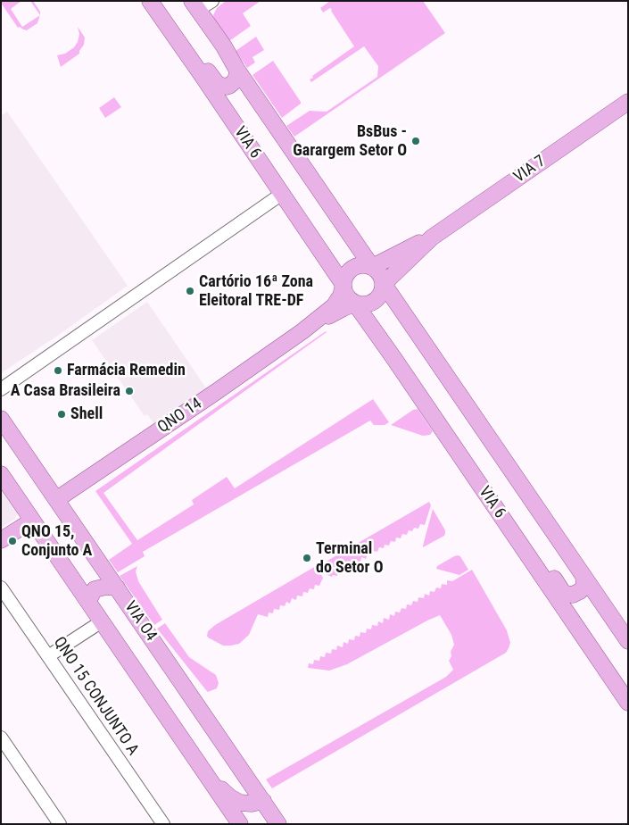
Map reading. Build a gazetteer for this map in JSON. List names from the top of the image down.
{
  "streets": {
    "main road": [
      "VIA 6",
      "VIA 7",
      "QNO 14",
      "VIA O4"
    ],
    "street": ["QNO 15 CONJUNTO A"]
  },
  "crossings": [
    ["VIA 6", "VIA 7"],
    ["VIA 6", "QNO 14"],
    ["VIA 7", "QNO 14"],
    ["QNO 14", "VIA O4"]
  ],
  "places": [
    "BsBus - Garargem Setor O",
    "Cartório 16ª Zona Eleitoral TRE-DF",
    "Farmácia Remedin",
    "A Casa Brasileira",
    "Shell",
    "QNO 15, Conjunto A",
    "Terminal do Setor O"
  ]
}
